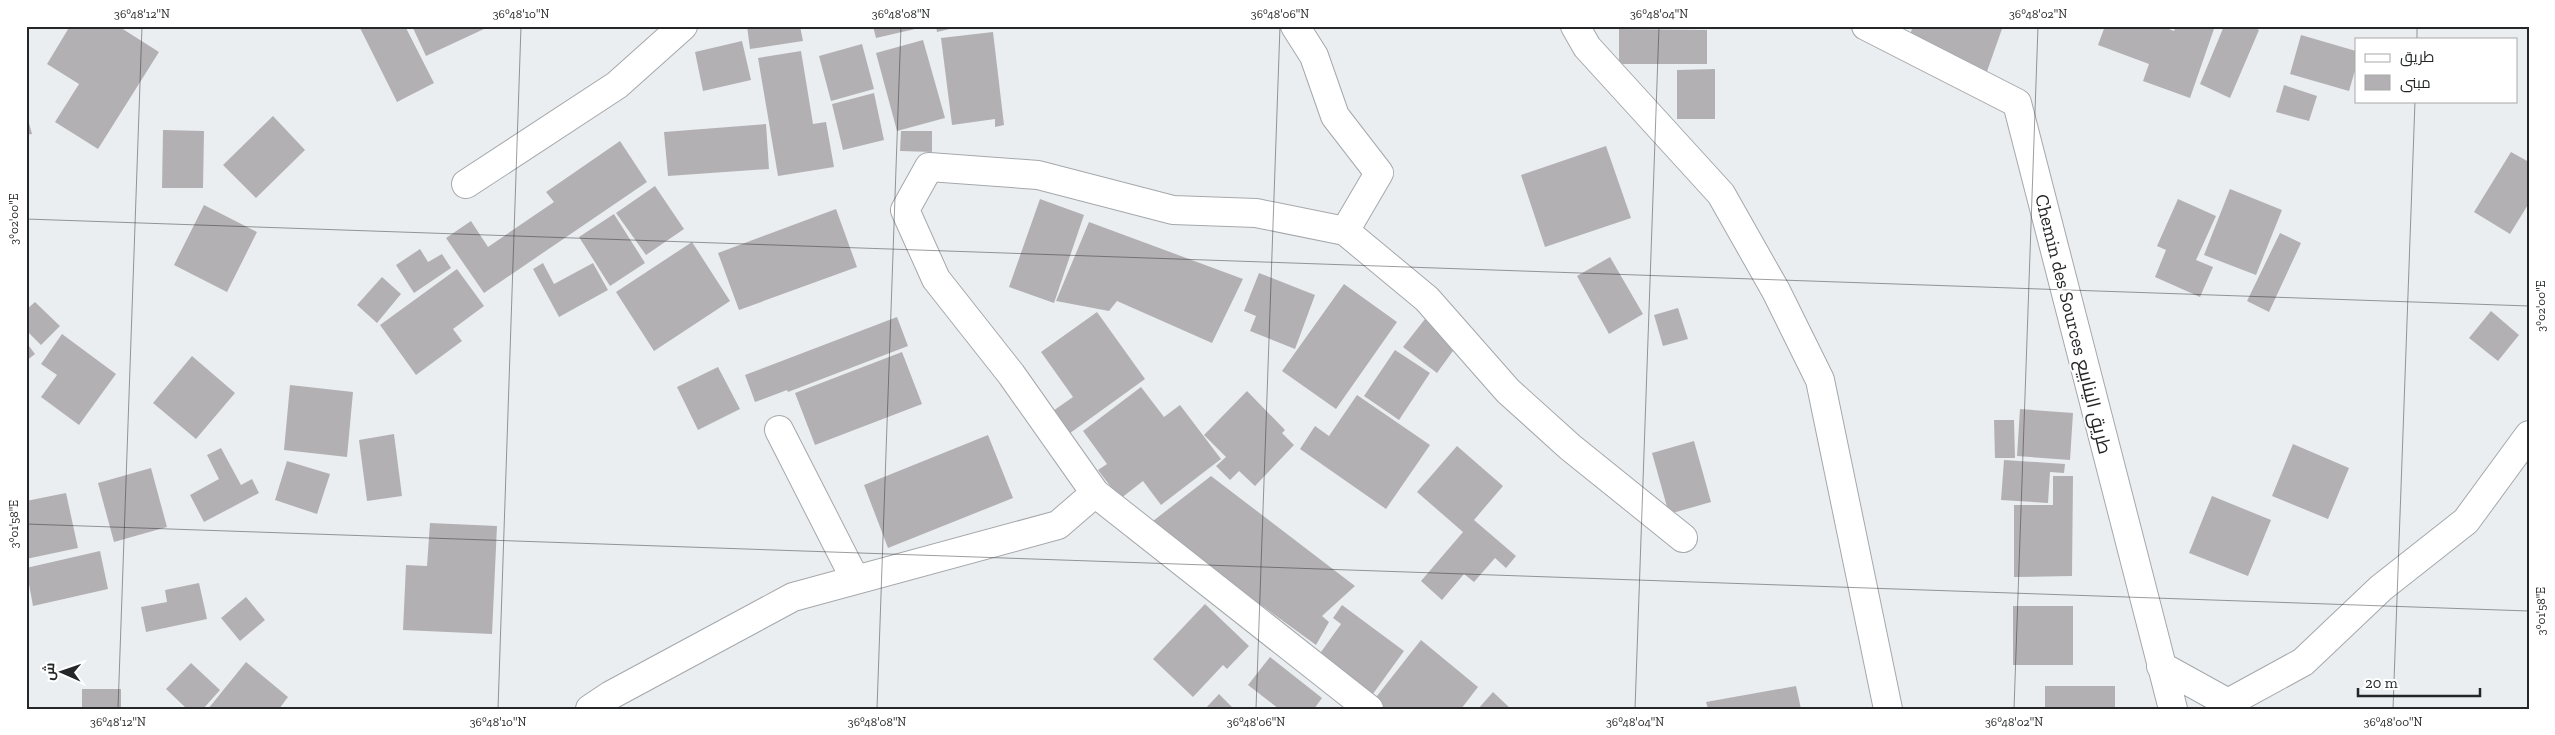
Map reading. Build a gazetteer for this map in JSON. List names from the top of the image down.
{
  "streets": {
    "street": ["Chemin des Sources طريق الينابيع"]
  },
  "legend": ["طريق", "مبنى"],
  "scale_bar": "20 m",
  "north": "left",
  "coordinates": [
    "36°48'12\"N",
    "36°48'10\"N",
    "36°48'08\"N",
    "36°48'06\"N",
    "36°48'04\"N",
    "36°48'02\"N",
    "3°02'00\"E",
    "3°01'58\"E",
    "36°48'00\"N"
  ]
}
